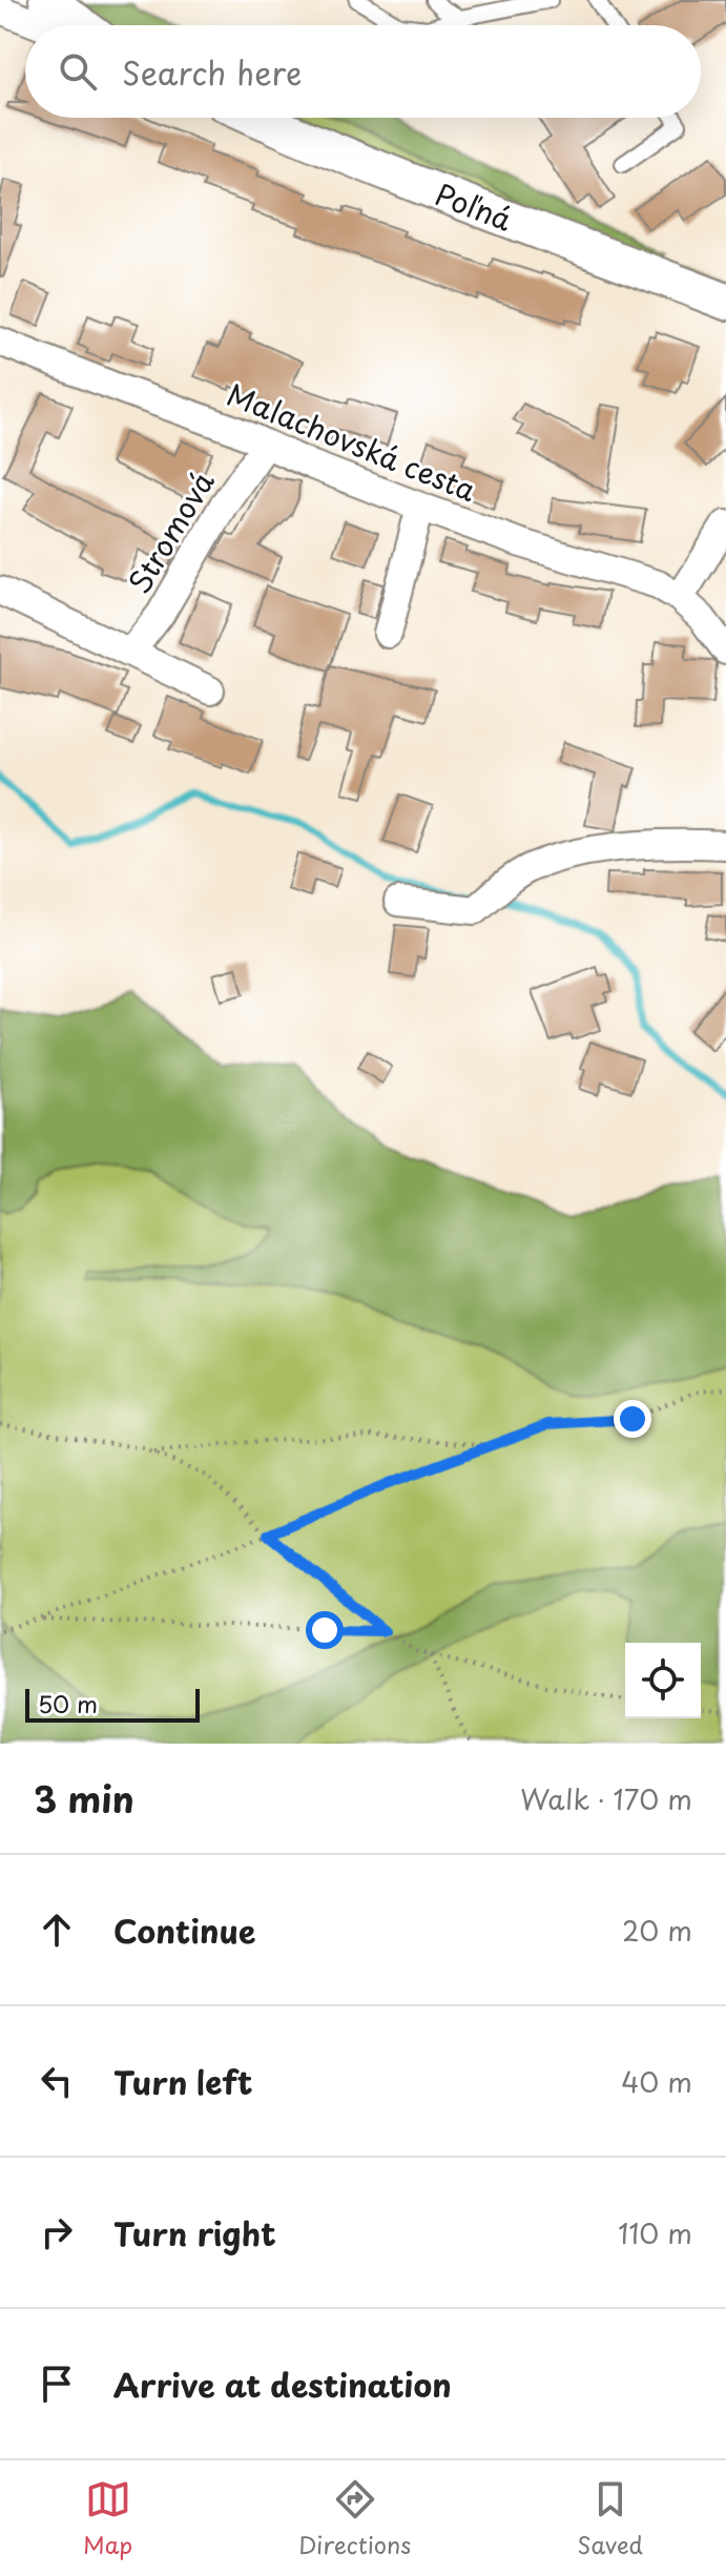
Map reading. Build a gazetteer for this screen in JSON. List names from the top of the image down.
{
  "streets": {
    "street": ["Poľná", "Malachovská cesta", "Stromová"]
  },
  "crossings": [
    ["Malachovská cesta", "Stromová"]
  ],
  "scale_bar": "50 m",
  "page": {
    "search": "Search here",
    "scale": "50 m",
    "heading": ["3 min", "Walk · 170 m"],
    "list": [
      ["Continue", "20 m"],
      ["Turn left", "40 m"],
      ["Turn right", "110 m"],
      "Arrive at destination"
    ],
    "nav": ["Map", "Directions", "Saved"]
  }
}
